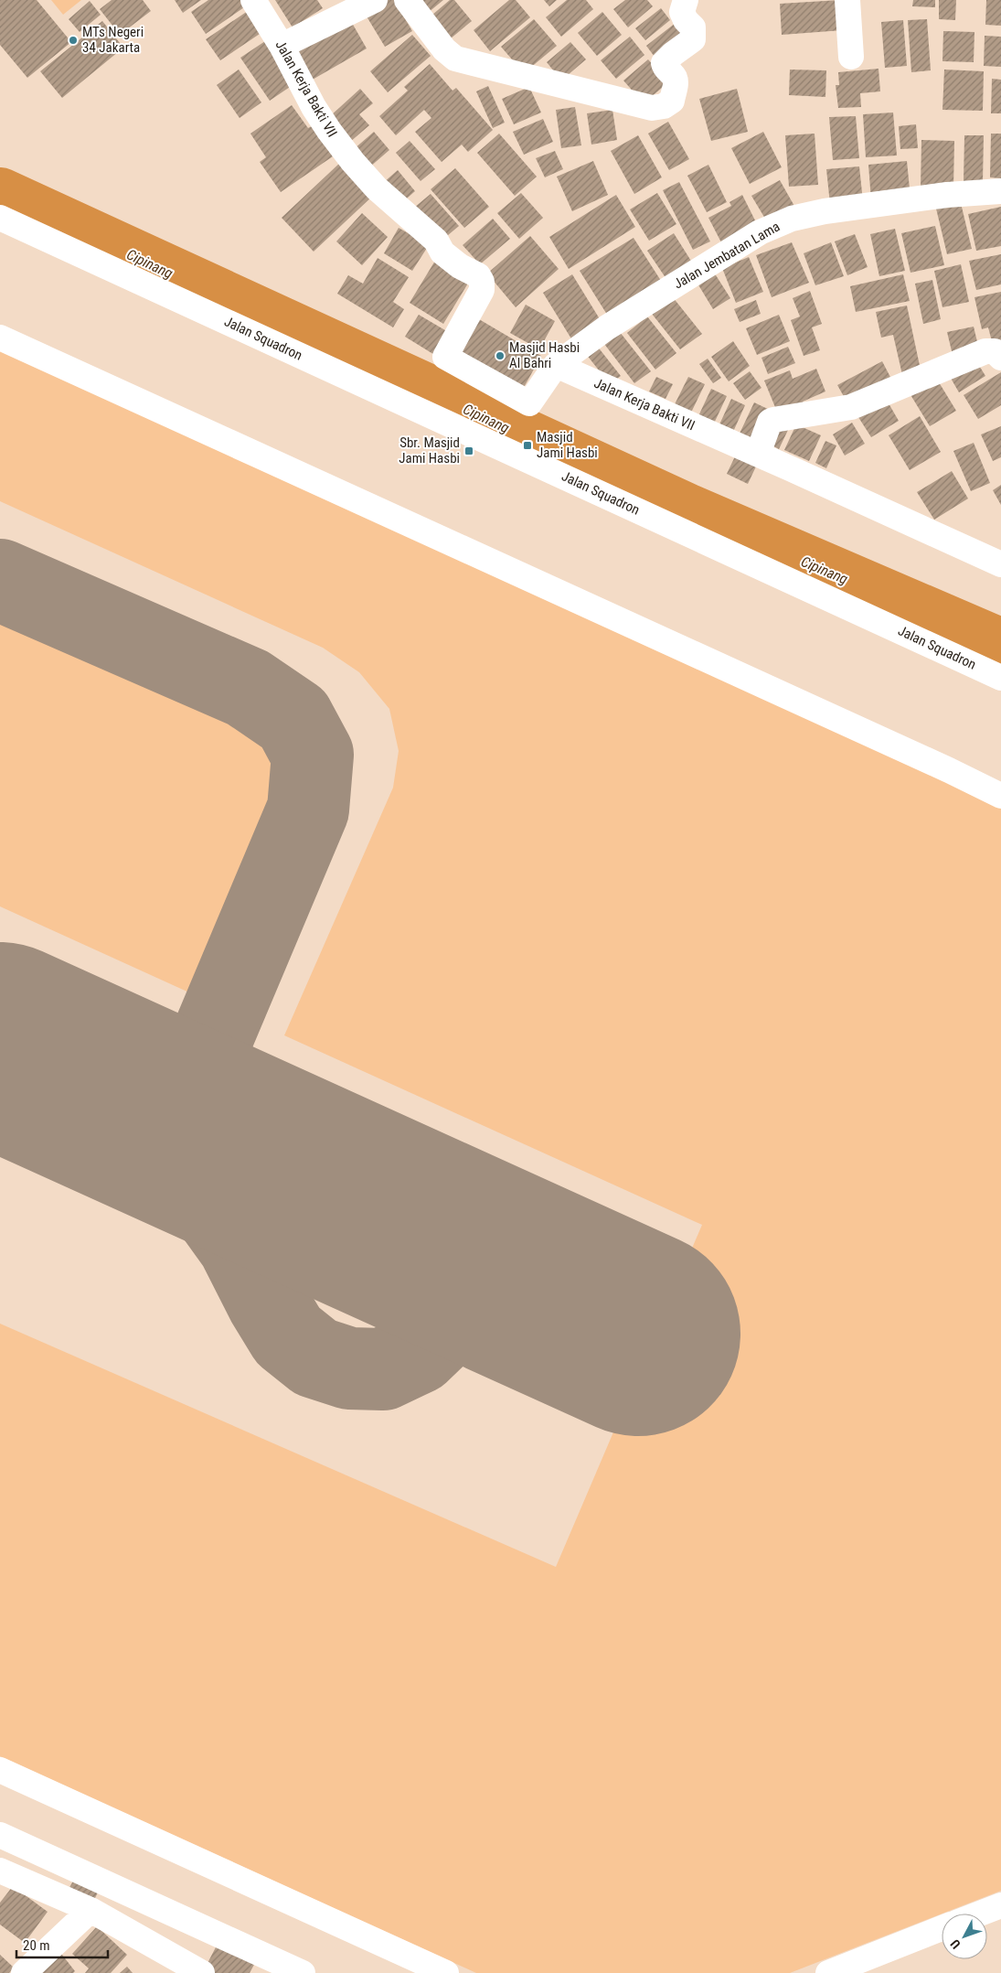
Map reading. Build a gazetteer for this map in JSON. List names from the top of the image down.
{
  "streets": {
    "street": ["Jalan Kerja Bakti VII", "Jalan Jembatan Lama", "Jalan Squadron"]
  },
  "crossings": [
    ["Jalan Kerja Bakti VII", "Jalan Jembatan Lama"]
  ],
  "water": ["Cipinang"],
  "places": {
    "other": ["MTs Negeri 34 Jakarta", "Masjid Hasbi Al Bahri"],
    "transit": ["Masjid Jami Hasbi", "Sbr. Masjid Jami Hasbi"]
  },
  "scale_bar": "20 m",
  "north": "bottom left"
}
